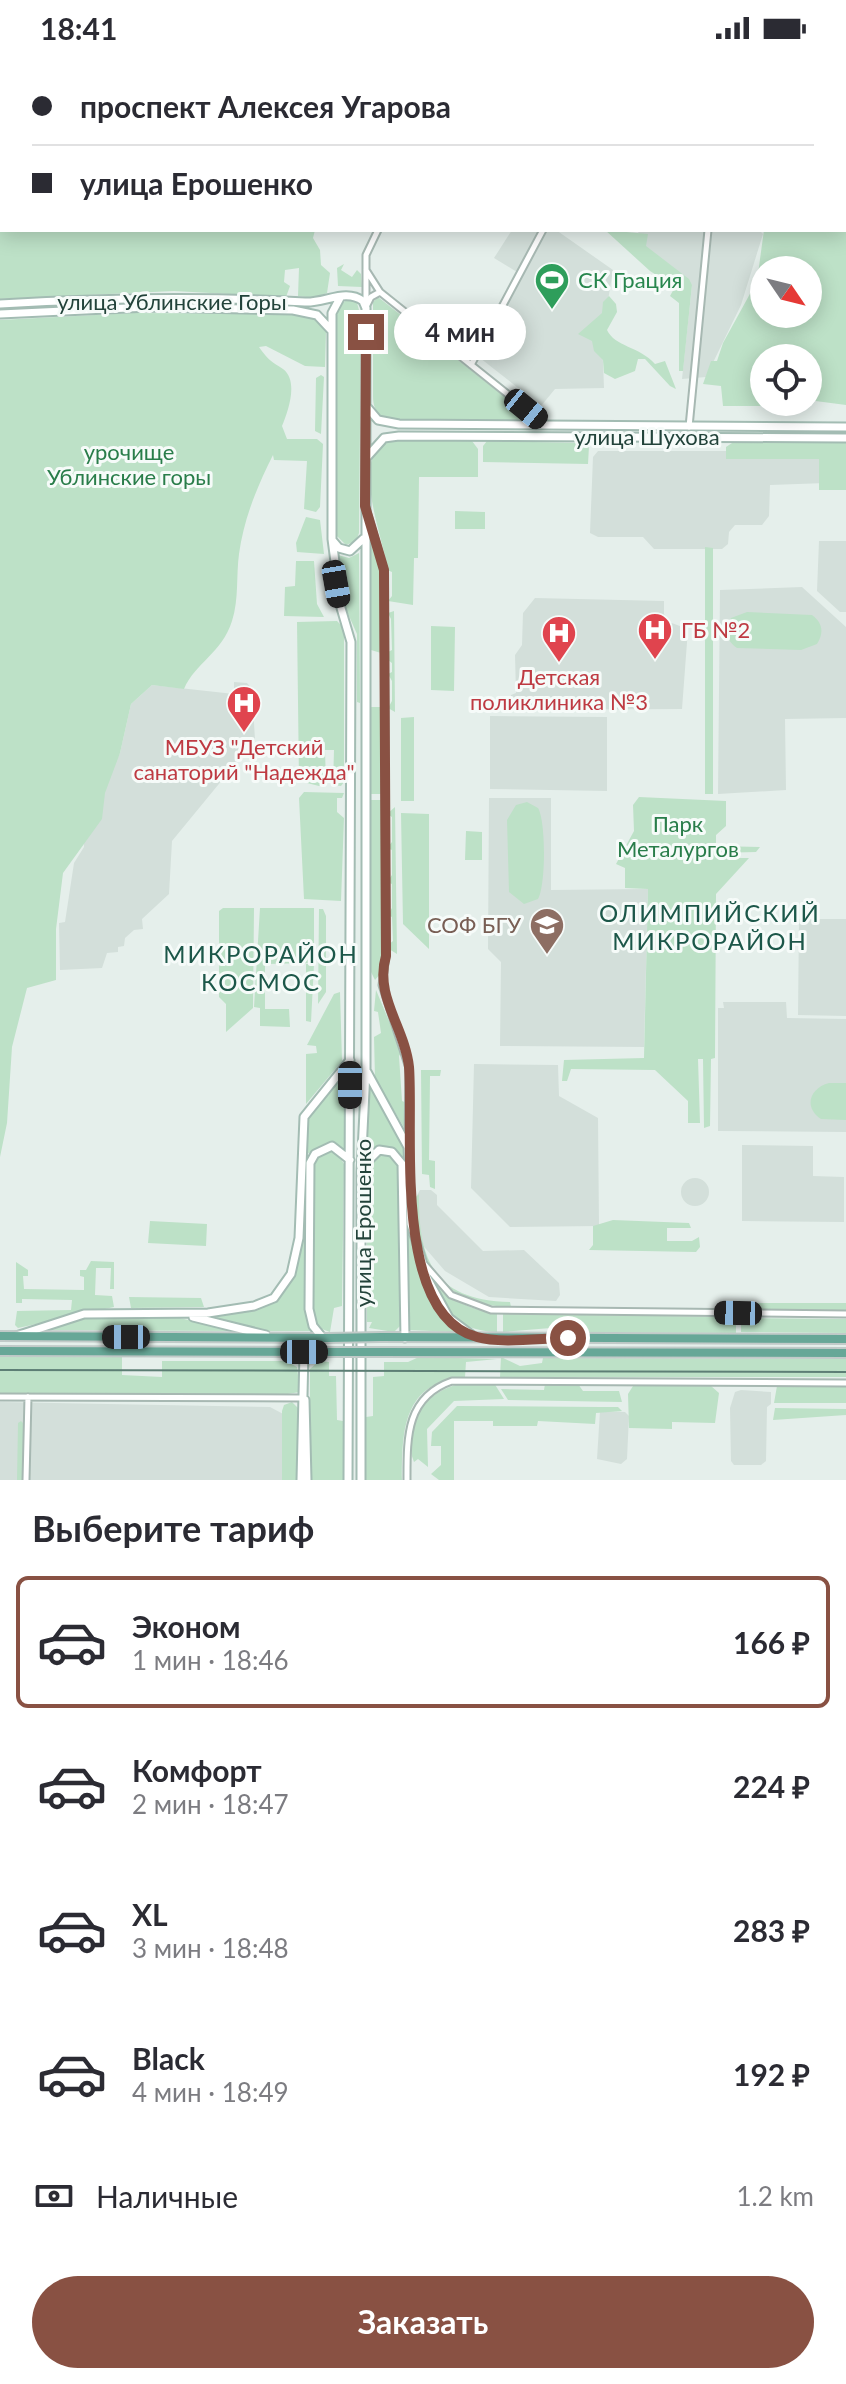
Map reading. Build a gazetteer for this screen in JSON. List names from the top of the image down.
{
  "streets": {
    "main road": ["улица Ублинские Горы", "улица Шухова", "улица Ерошенко"]
  },
  "crossings": [
    ["улица Ублинские Горы", "улица Ерошенко"],
    ["улица Шухова", "улица Ерошенко"]
  ],
  "districts": ["ОЛИМПИЙСКИЙ МИКРОРАЙОН", "МИКРОРАЙОН КОСМОС"],
  "parks": ["урочище Ублинские горы", "Парк Металургов"],
  "places": {
    "sports": ["СК Грация"],
    "hospital": ["ГБ №2", "Детская поликлиника №3", "МБУЗ \"Детский санаторий \"Надежда\""],
    "school or university": ["СОФ БГУ"]
  },
  "north": "bottom right",
  "page": {
    "status": "18:41",
    "banner": ["проспект Алексея Угарова", "улица Ерошенко"],
    "bubble": "4 мин",
    "heading": "Выберите тариф",
    "list": [
      {
        "name": "Эконом",
        "note": "1 мин · 18:46",
        "value": "166 ₽"
      },
      {
        "name": "Комфорт",
        "note": "2 мин · 18:47",
        "value": "224 ₽"
      },
      {
        "name": "XL",
        "note": "3 мин · 18:48",
        "value": "283 ₽"
      },
      {
        "name": "Black",
        "note": "4 мин · 18:49",
        "value": "192 ₽"
      }
    ],
    "pay": ["Наличные", "1.2 km"],
    "buttons": "Заказать"
  }
}
